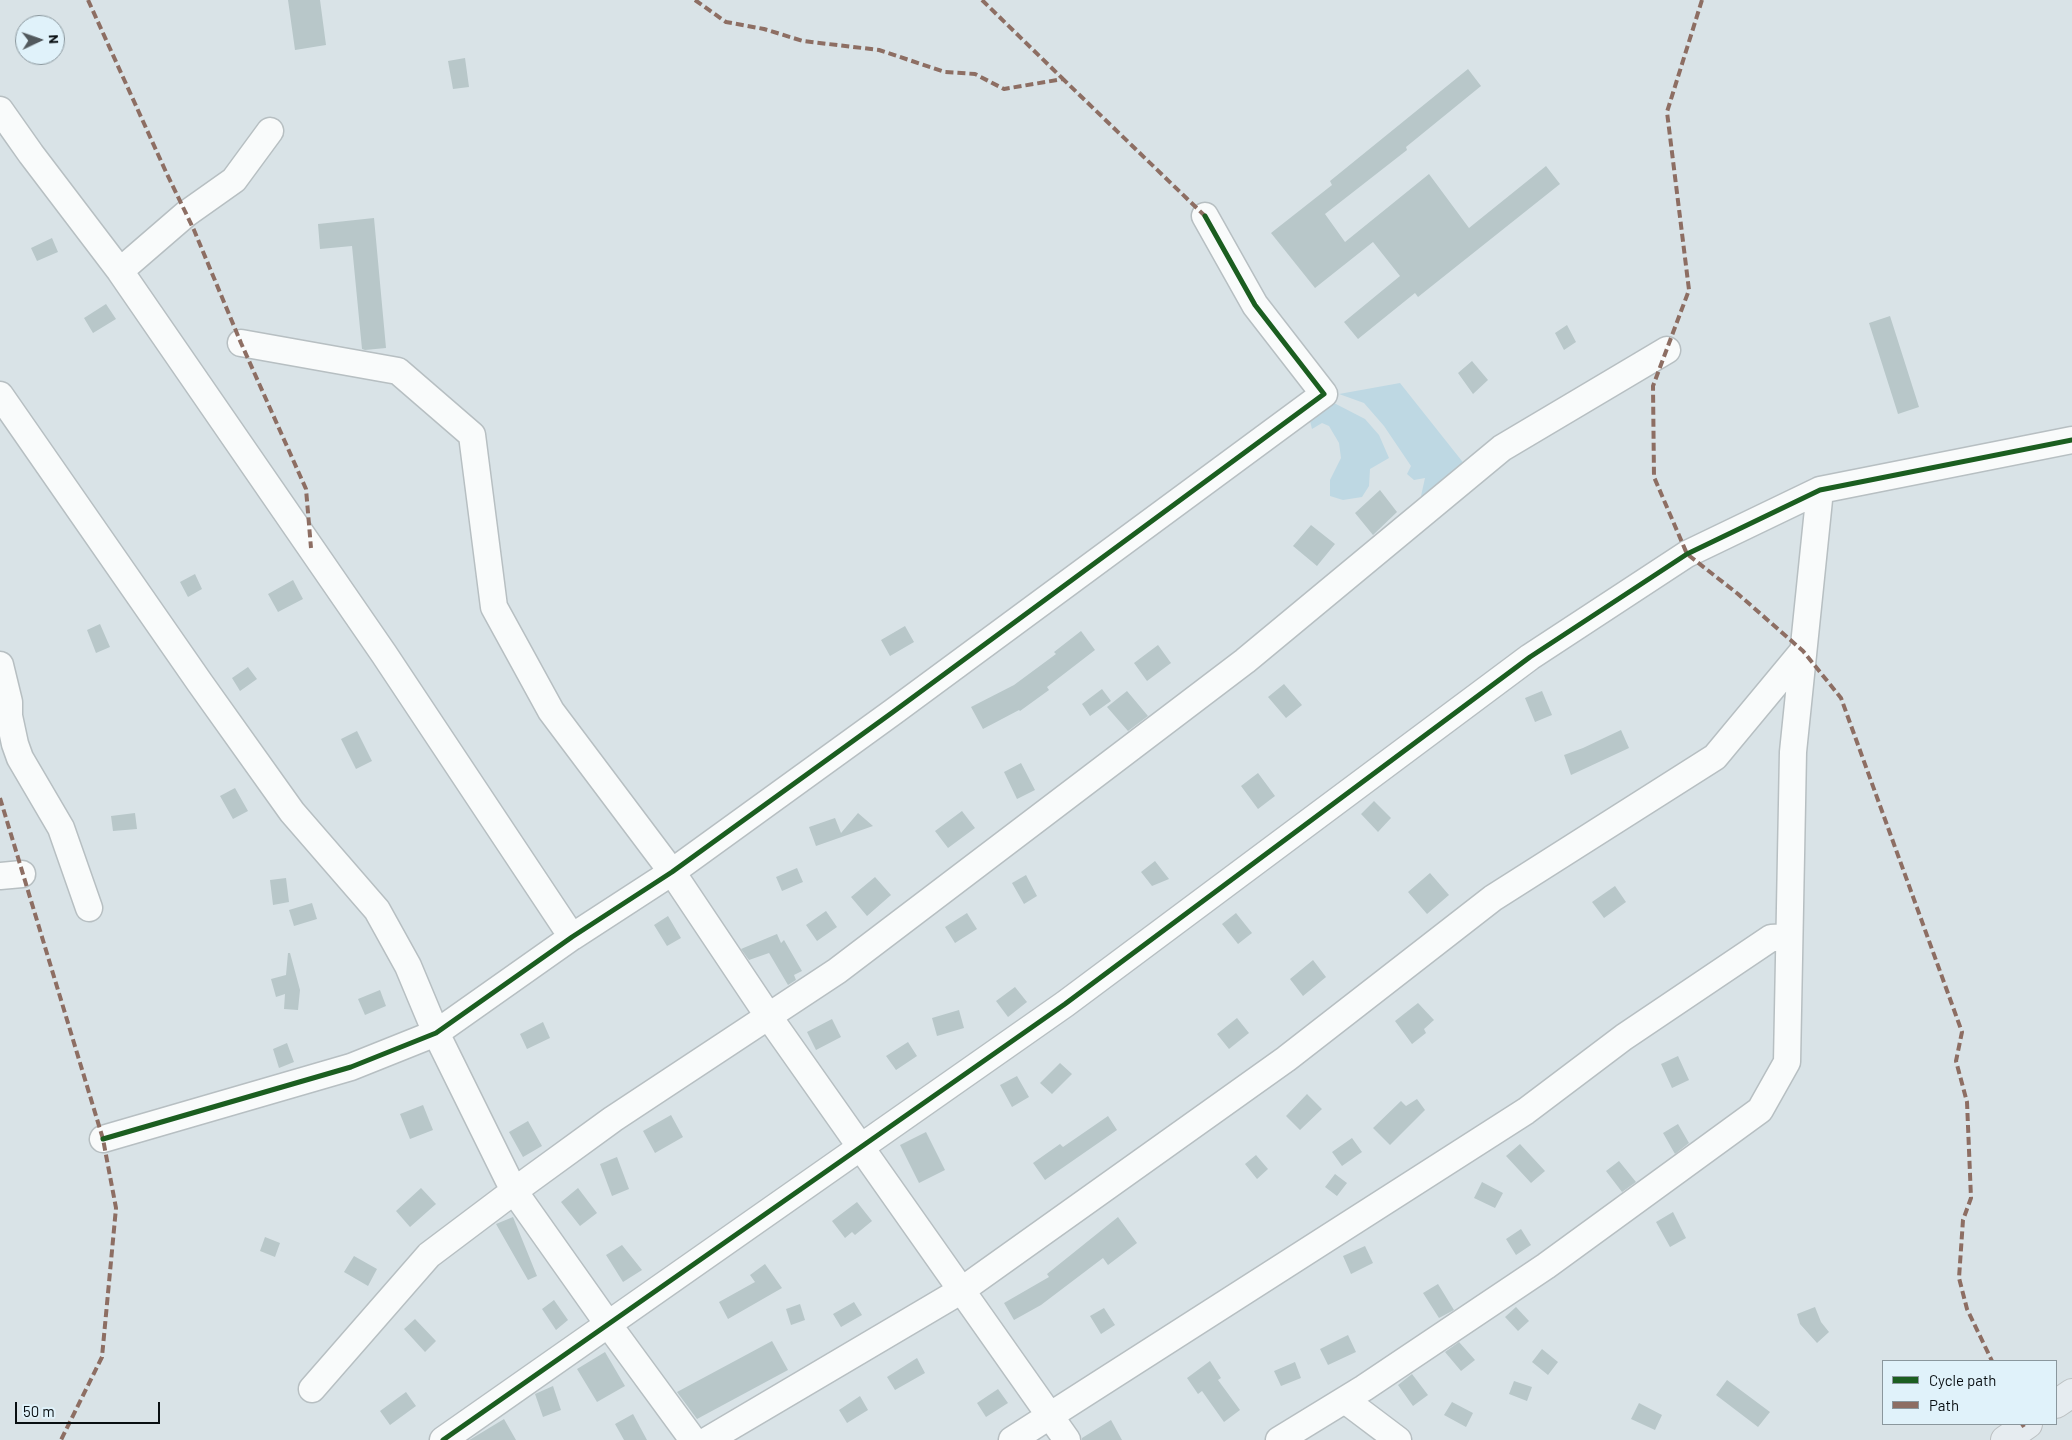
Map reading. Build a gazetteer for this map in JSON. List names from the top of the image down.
{
  "legend": ["Cycle path", "Path"],
  "scale_bar": "50 m",
  "north": "right"
}
